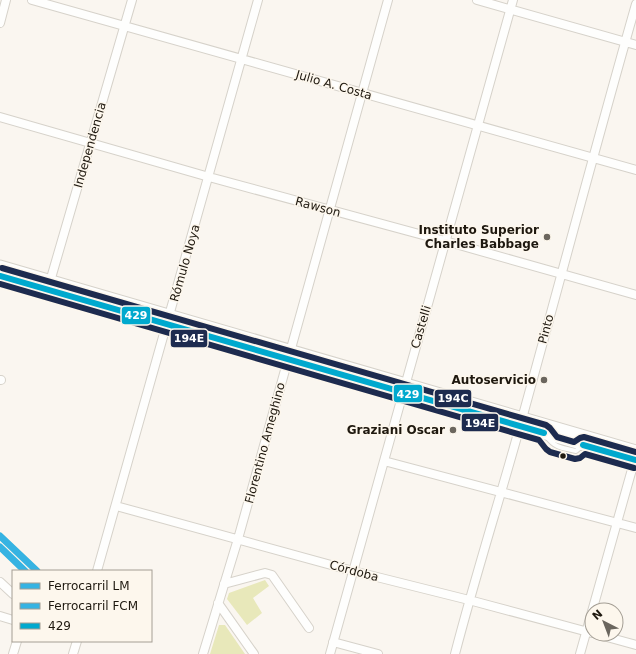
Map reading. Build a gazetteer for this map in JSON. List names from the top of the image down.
{
  "streets": {
    "street": [
      "Julio A. Costa",
      "Independencia",
      "Rawson",
      "Rómulo Noya",
      "Castelli",
      "Pinto",
      "Florentino Ameghino",
      "Córdoba"
    ]
  },
  "crossings": [
    ["Julio A. Costa", "Independencia"],
    ["Julio A. Costa", "Rómulo Noya"],
    ["Julio A. Costa", "Castelli"],
    ["Julio A. Costa", "Pinto"],
    ["Julio A. Costa", "Florentino Ameghino"],
    ["Independencia", "Rawson"],
    ["Rawson", "Rómulo Noya"],
    ["Rawson", "Castelli"],
    ["Rawson", "Pinto"],
    ["Rawson", "Florentino Ameghino"],
    ["Rómulo Noya", "Córdoba"],
    ["Castelli", "Córdoba"],
    ["Pinto", "Córdoba"],
    ["Florentino Ameghino", "Córdoba"]
  ],
  "places": ["Instituto Superior Charles Babbage", "Autoservicio", "Graziani Oscar"],
  "lines": [
    "transit line 194C",
    "transit line 429",
    "transit line 194E",
    "rail line LM",
    "rail line FCM"
  ],
  "legend": ["Ferrocarril LM", "Ferrocarril FCM", "429"],
  "north": "top left"
}
